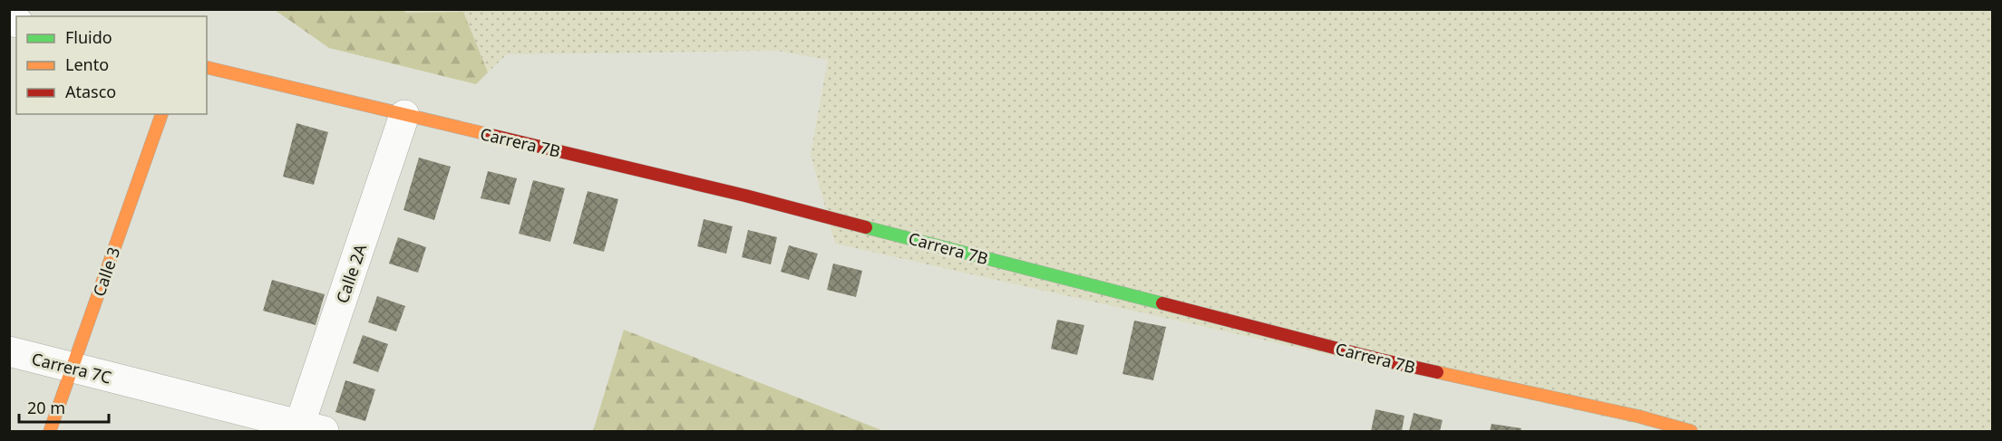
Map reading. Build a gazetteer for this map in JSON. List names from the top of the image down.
{
  "streets": {
    "street": [
      "Carrera 7B",
      "Calle 3",
      "Calle 2A",
      "Carrera 7C"
    ]
  },
  "crossings": [
    ["Carrera 7B", "Calle 2A"],
    ["Calle 3", "Carrera 7C"],
    ["Calle 2A", "Carrera 7C"]
  ],
  "legend": ["Fluido", "Lento", "Atasco"],
  "scale_bar": "20 m"
}
